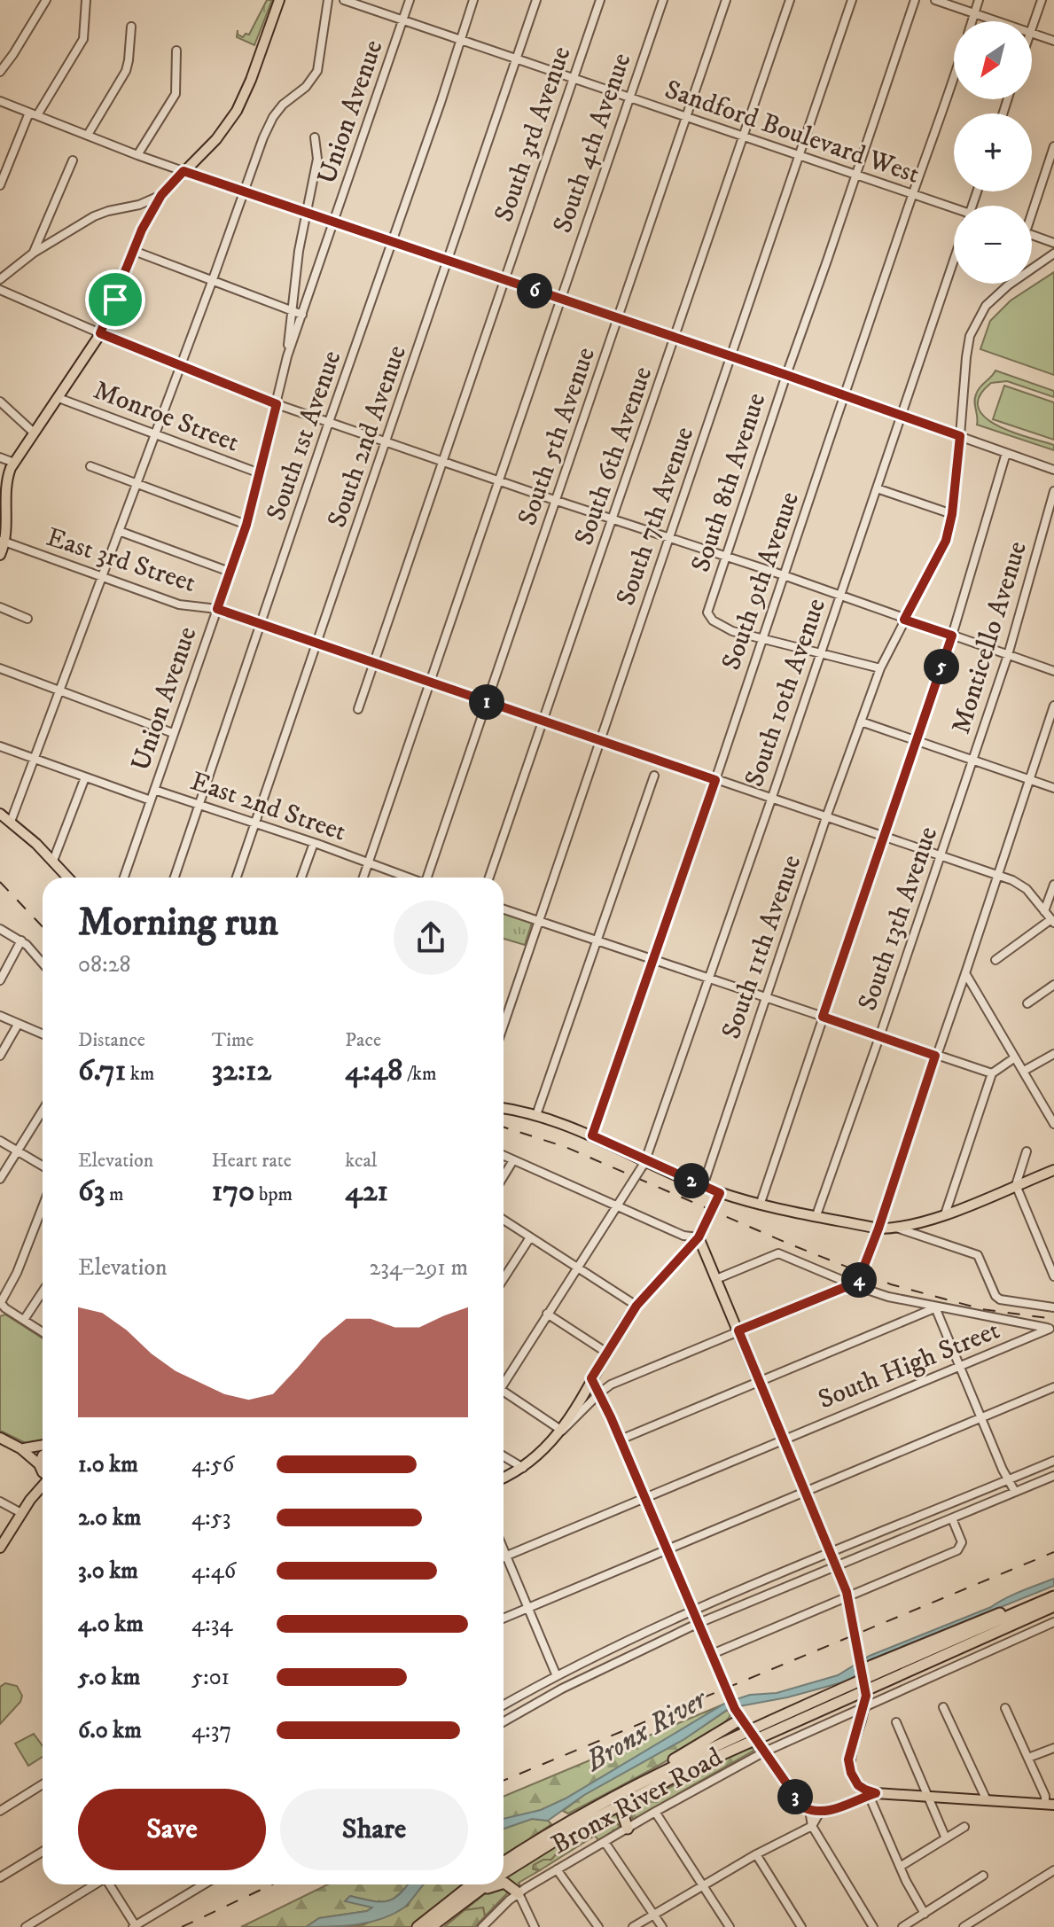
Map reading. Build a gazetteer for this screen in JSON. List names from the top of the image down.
{
  "streets": {
    "street": [
      "Union Avenue",
      "Sandford Boulevard West",
      "South 3rd Avenue",
      "South 4th Avenue",
      "Monroe Street",
      "South 1st Avenue",
      "South 2nd Avenue",
      "South 5th Avenue",
      "South 6th Avenue",
      "South 8th Avenue",
      "South 7th Avenue",
      "East 3rd Street",
      "South 9th Avenue",
      "Monticello Avenue",
      "South 10th Avenue",
      "East 2nd Street",
      "South 13th Avenue",
      "South 11th Avenue",
      "South High Street",
      "Bronx River Road"
    ]
  },
  "crossings": [
    ["Union Avenue", "Sandford Boulevard West"],
    ["Union Avenue", "Monroe Street"],
    ["Union Avenue", "East 3rd Street"],
    ["Union Avenue", "East 2nd Street"],
    ["Sandford Boulevard West", "South 3rd Avenue"],
    ["Sandford Boulevard West", "South 4th Avenue"],
    ["Sandford Boulevard West", "South 1st Avenue"],
    ["Sandford Boulevard West", "South 2nd Avenue"],
    ["Sandford Boulevard West", "South 5th Avenue"],
    ["Sandford Boulevard West", "South 6th Avenue"],
    ["Sandford Boulevard West", "South 8th Avenue"],
    ["Sandford Boulevard West", "South 7th Avenue"],
    ["Sandford Boulevard West", "South 9th Avenue"],
    ["South 1st Avenue", "East 3rd Street"],
    ["South 1st Avenue", "East 2nd Street"],
    ["South 2nd Avenue", "East 3rd Street"],
    ["South 2nd Avenue", "East 2nd Street"],
    ["South 5th Avenue", "East 3rd Street"],
    ["South 6th Avenue", "East 3rd Street"],
    ["South 8th Avenue", "South 9th Avenue"],
    ["South 7th Avenue", "East 3rd Street"],
    ["East 3rd Street", "South 9th Avenue"],
    ["East 3rd Street", "South 10th Avenue"],
    ["East 3rd Street", "South 13th Avenue"],
    ["East 3rd Street", "South 11th Avenue"],
    ["Monticello Avenue", "South 13th Avenue"]
  ],
  "water": ["Bronx River"],
  "north": "bottom left",
  "page": {
    "map_buttons": ["+", "−"],
    "pins": [
      "6",
      "5",
      "1",
      "2",
      "4",
      "3"
    ],
    "heading": ["Morning run", "08:28"],
    "stats": [
      ["Distance", "6.71 km"],
      ["Time", "32:12"],
      ["Pace", "4:48 /km"],
      ["Elevation", "63 m"],
      ["Heart rate", "170 bpm"],
      ["kcal", "421"]
    ],
    "chart": ["Elevation", "234–291 m"],
    "list": [
      {
        "name": "1.0 km",
        "note": "4:56"
      },
      {
        "name": "2.0 km",
        "note": "4:53"
      },
      {
        "name": "3.0 km",
        "note": "4:46"
      },
      {
        "name": "4.0 km",
        "note": "4:34"
      },
      {
        "name": "5.0 km",
        "note": "5:01"
      },
      {
        "name": "6.0 km",
        "note": "4:37"
      }
    ],
    "buttons": ["Save", "Share"]
  }
}
